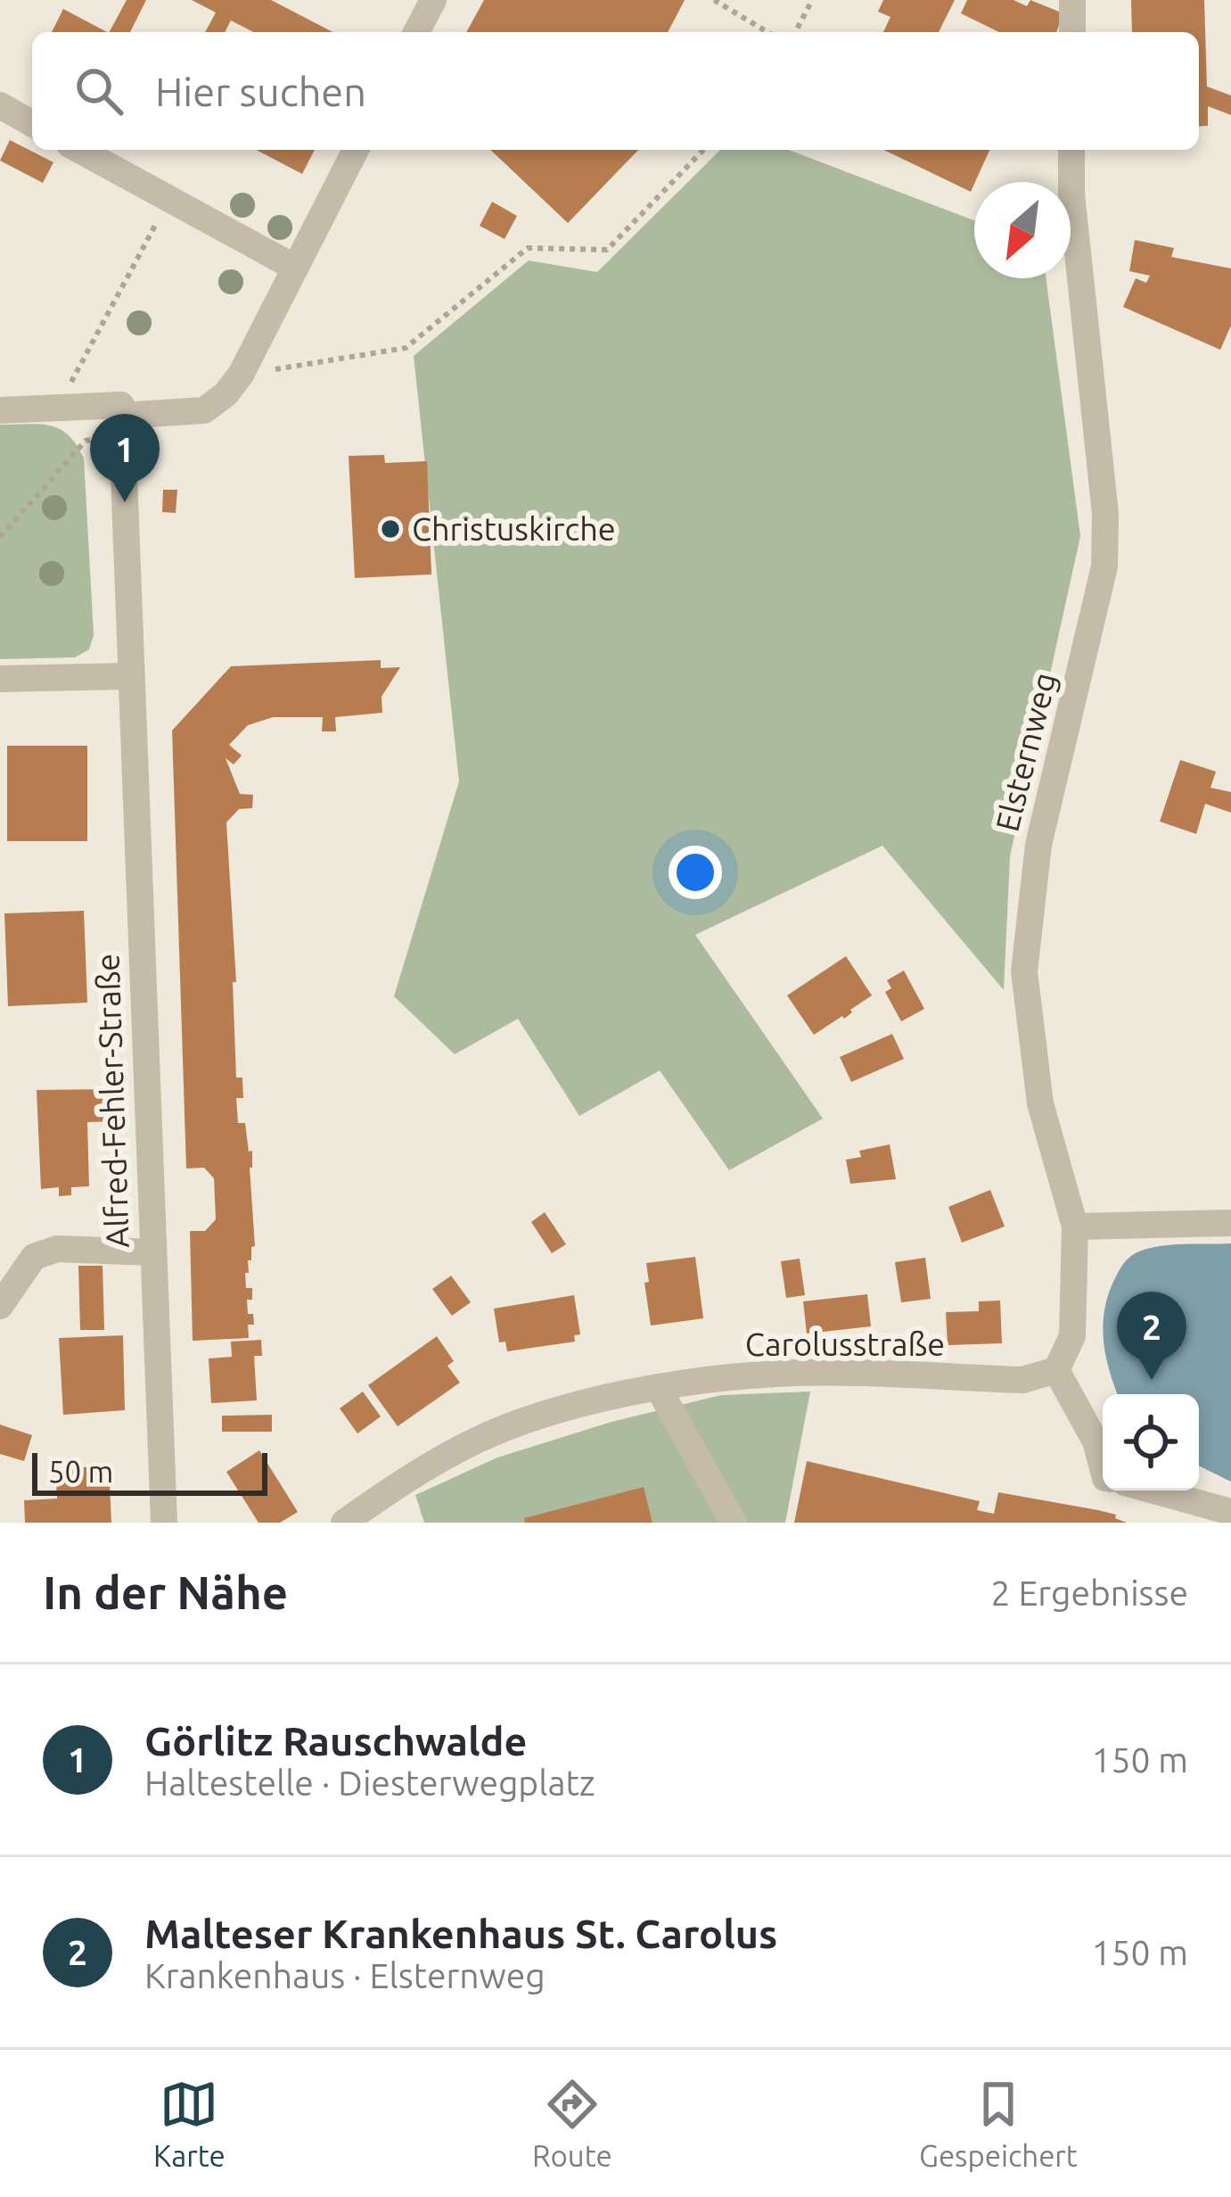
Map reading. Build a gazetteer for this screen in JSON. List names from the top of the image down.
{
  "streets": {
    "street": ["Elsternweg", "Alfred-Fehler-Straße", "Carolusstraße"]
  },
  "crossings": [
    ["Elsternweg", "Carolusstraße"]
  ],
  "places": ["Christuskirche"],
  "scale_bar": "50 m",
  "north": "bottom left",
  "page": {
    "search": "Hier suchen",
    "pins": ["1", "2"],
    "scale": "50 m",
    "heading": ["In der Nähe", "2 Ergebnisse"],
    "list": [
      {
        "mark": "1",
        "name": "Görlitz Rauschwalde",
        "note": "Haltestelle · Diesterwegplatz",
        "value": "150 m"
      },
      {
        "mark": "2",
        "name": "Malteser Krankenhaus St. Carolus",
        "note": "Krankenhaus · Elsternweg",
        "value": "150 m"
      }
    ],
    "nav": ["Karte", "Route", "Gespeichert"]
  }
}
